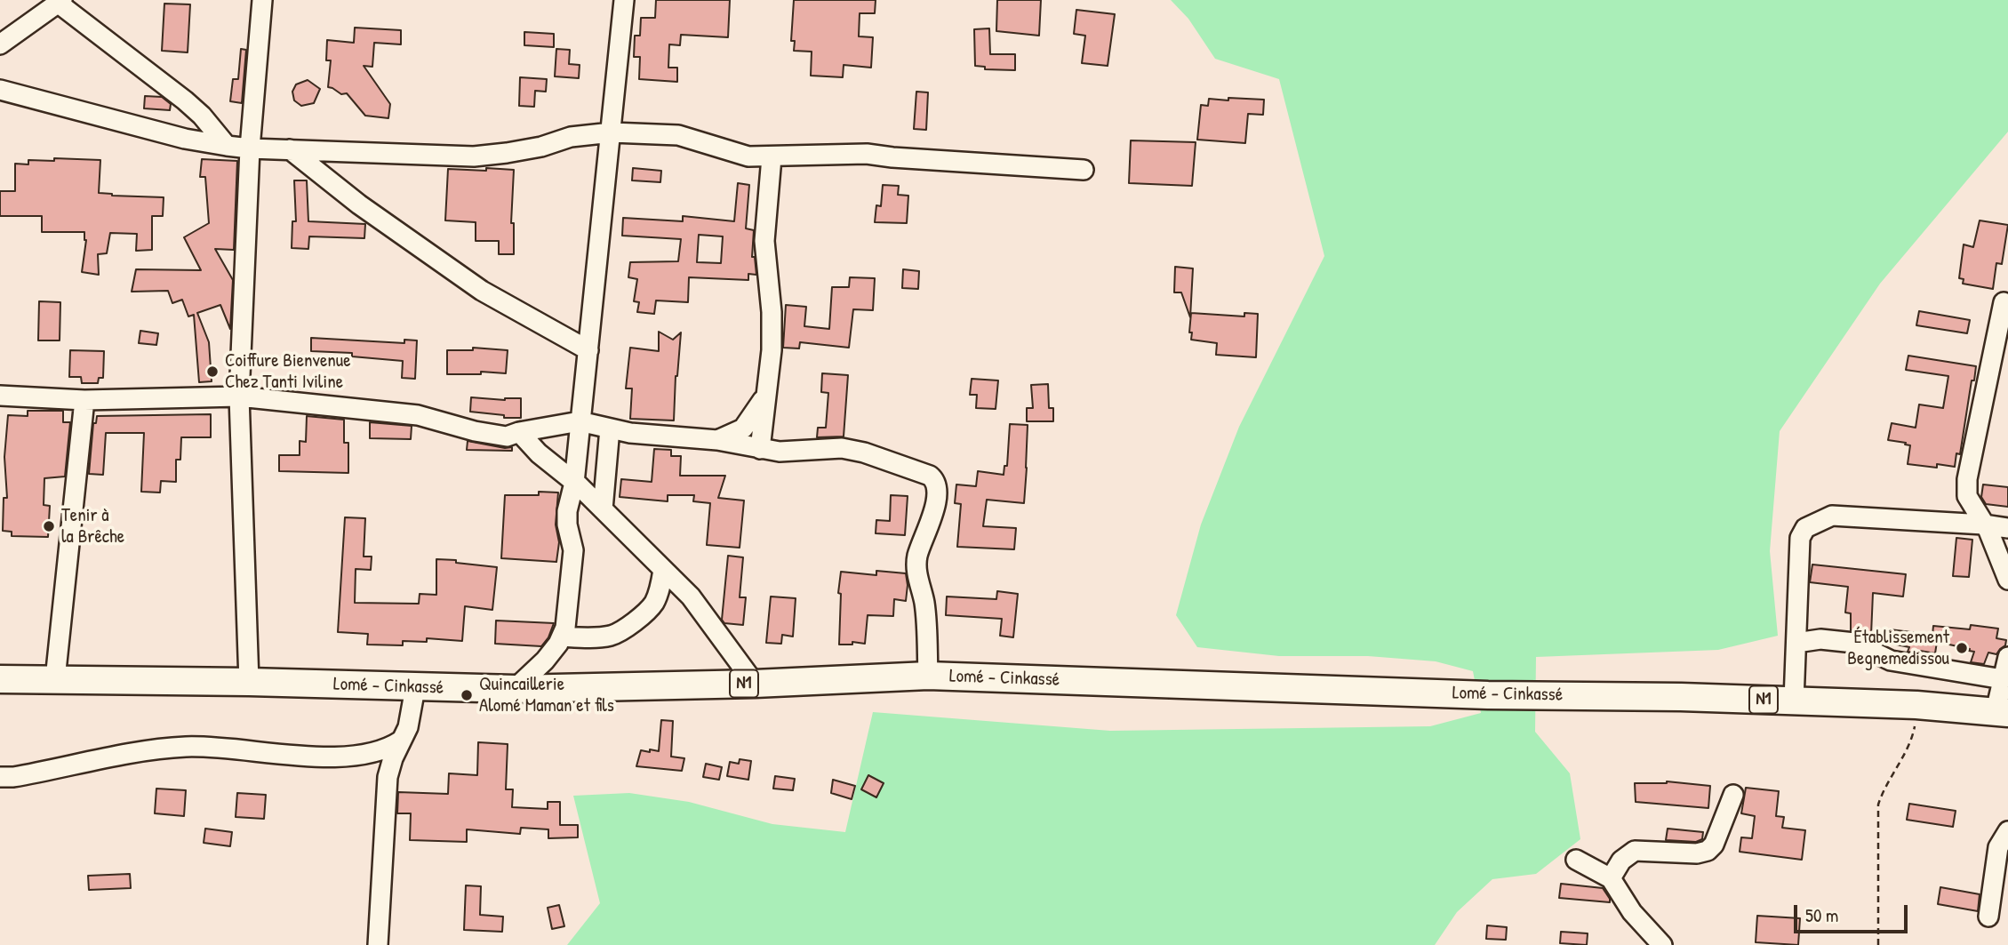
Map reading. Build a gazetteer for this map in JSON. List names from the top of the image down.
{
  "streets": {
    "highway": ["Lomé - Cinkassé", "N1"]
  },
  "places": [
    "Coiffure Bienvenue Chez Tanti Iviline",
    "Tenir à la Brêche",
    "Établissement Begnemedissou",
    "Quincaillerie Alomé Maman et fils"
  ],
  "scale_bar": "50 m"
}
